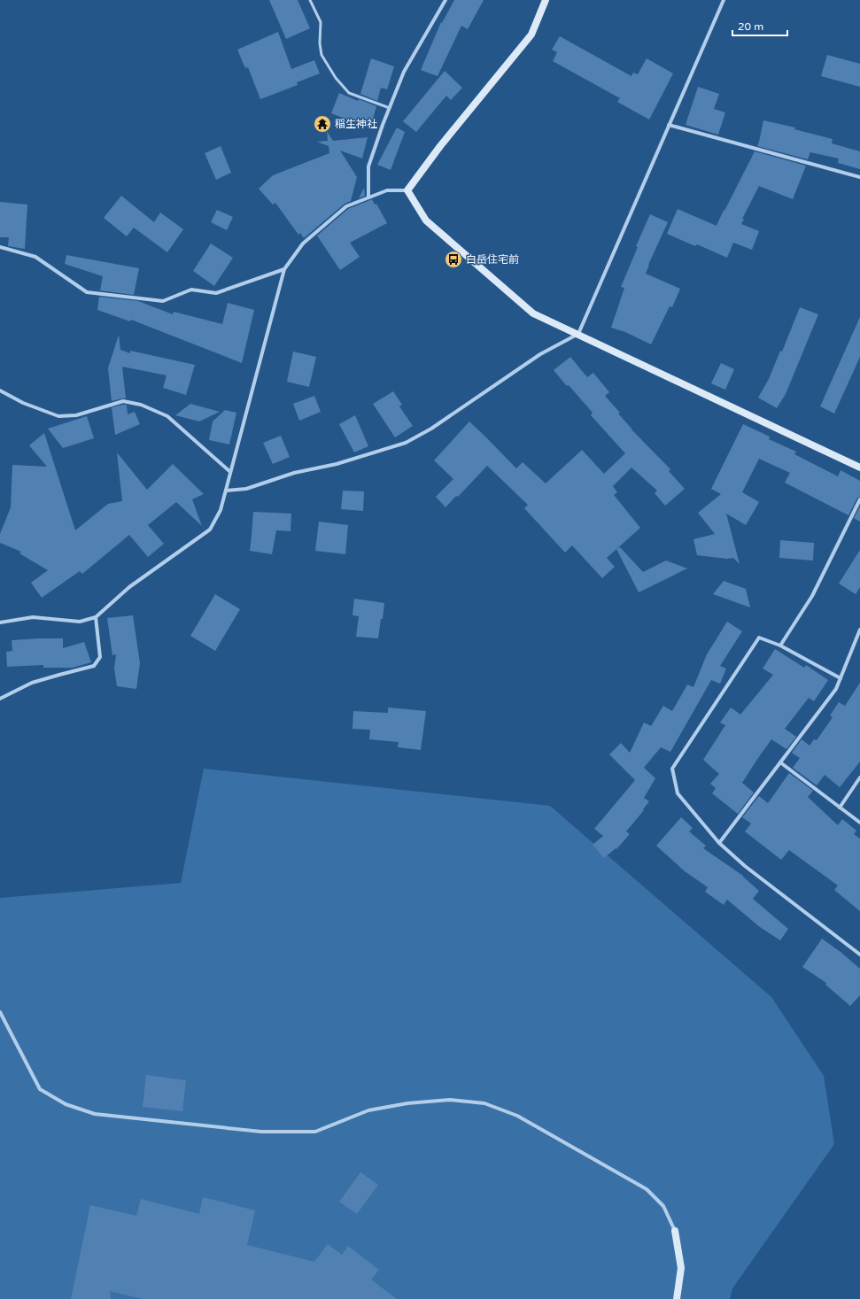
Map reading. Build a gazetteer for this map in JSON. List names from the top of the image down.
{
  "places": {
    "temple": ["稲生神社"],
    "bus stop": ["白岳住宅前"]
  },
  "scale_bar": "20 m"
}
